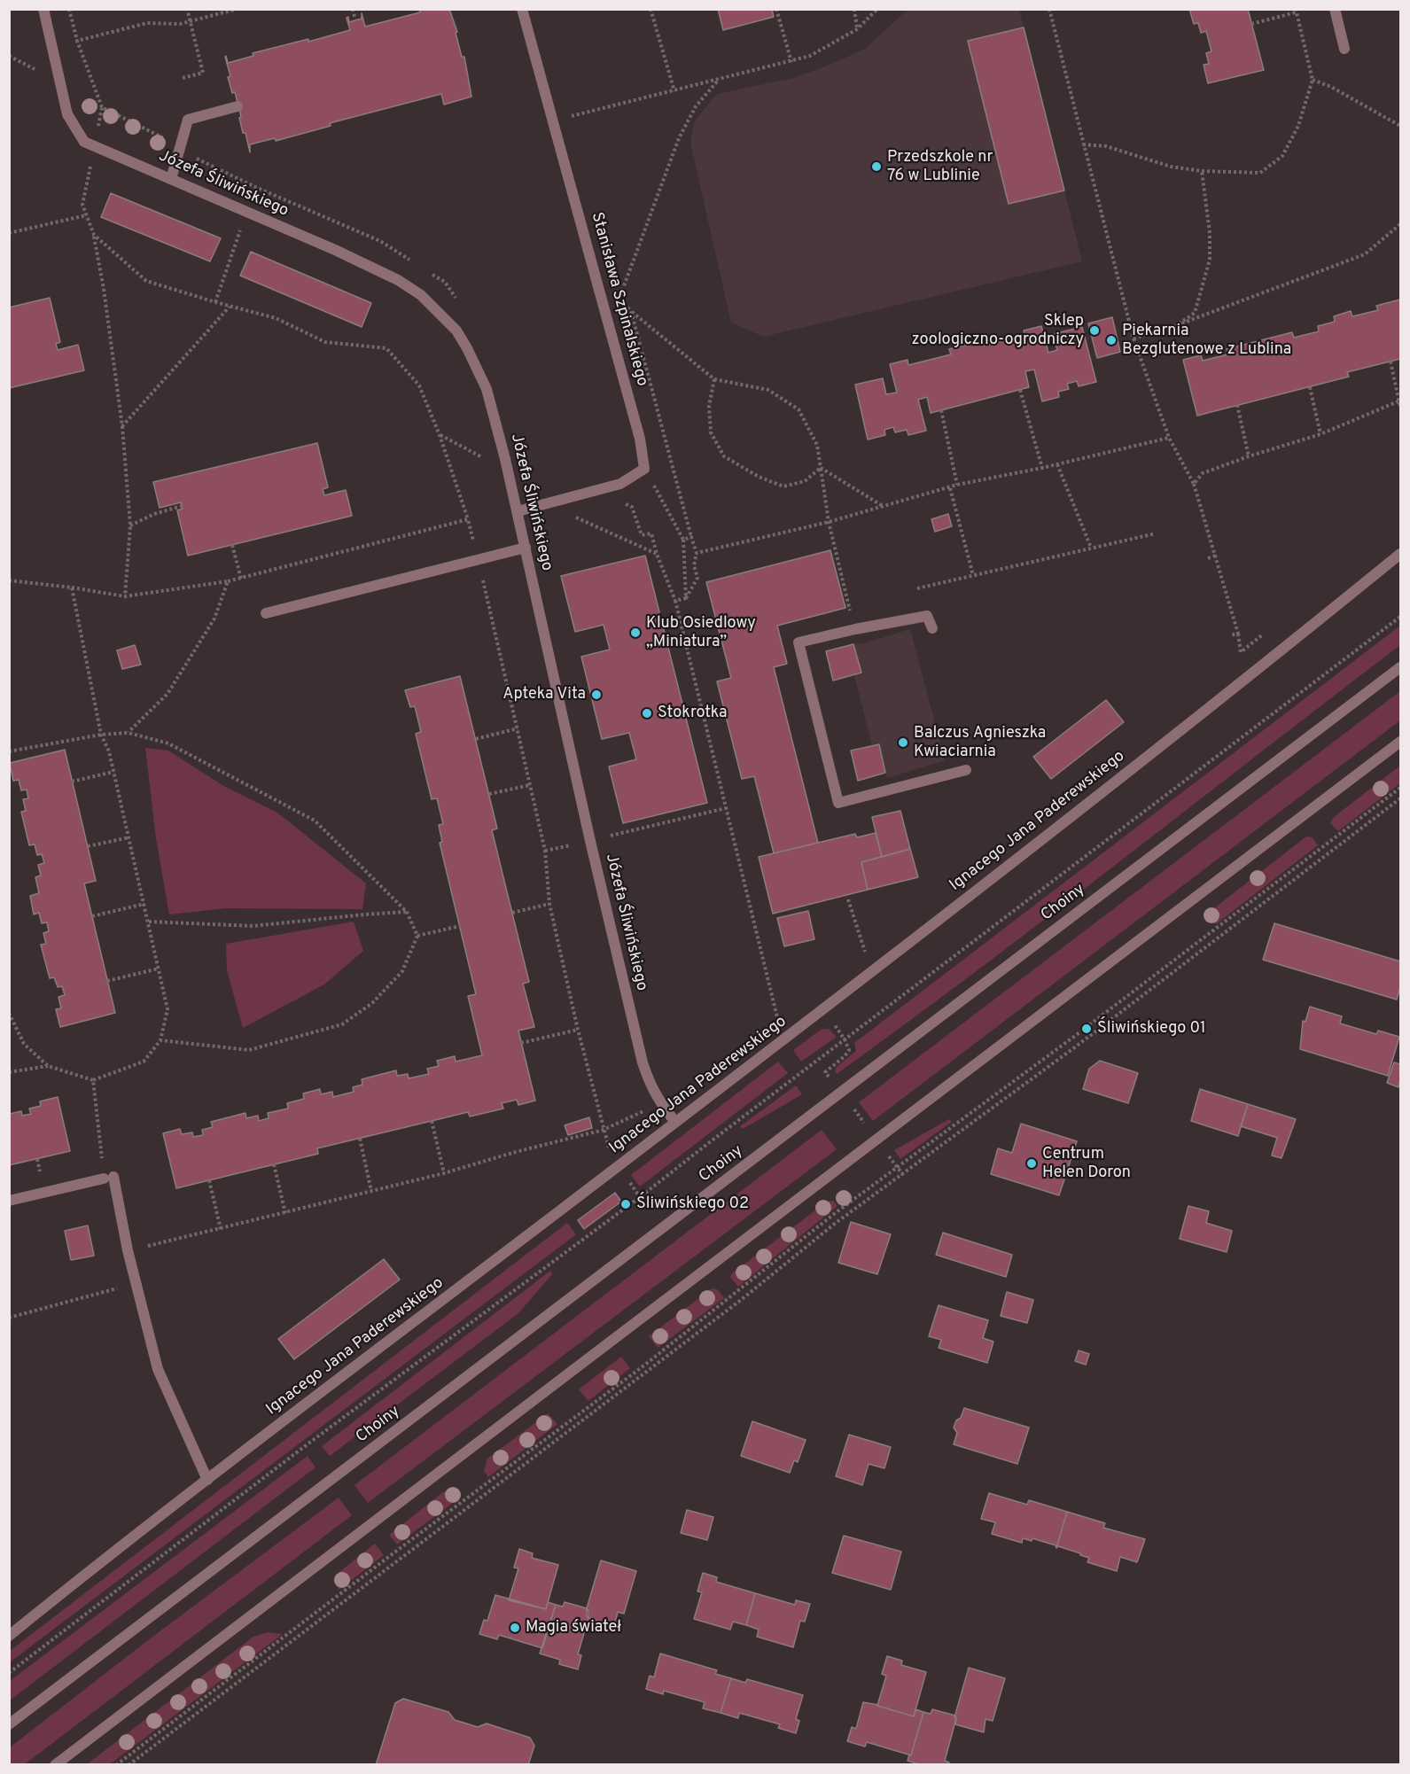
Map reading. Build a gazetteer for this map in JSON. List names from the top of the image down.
{
  "streets": {
    "street": [
      "Józefa Śliwińskiego",
      "Stanisława Szpinalskiego",
      "Ignacego Jana Paderewskiego",
      "Choiny"
    ]
  },
  "crossings": [
    ["Józefa Śliwińskiego", "Ignacego Jana Paderewskiego"]
  ],
  "places": [
    "Przedszkole nr 76 w Lublinie",
    "Sklep zoologiczno-ogrodniczy",
    "Piekarnia Bezglutenowe z Lublina",
    "Klub Osiedlowy „Miniatura”",
    "Apteka Vita",
    "Stokrotka",
    "Balczus Agnieszka Kwiaciarnia",
    "Śliwińskiego 01",
    "Centrum Helen Doron",
    "Śliwińskiego 02",
    "Magia świateł"
  ]
}
